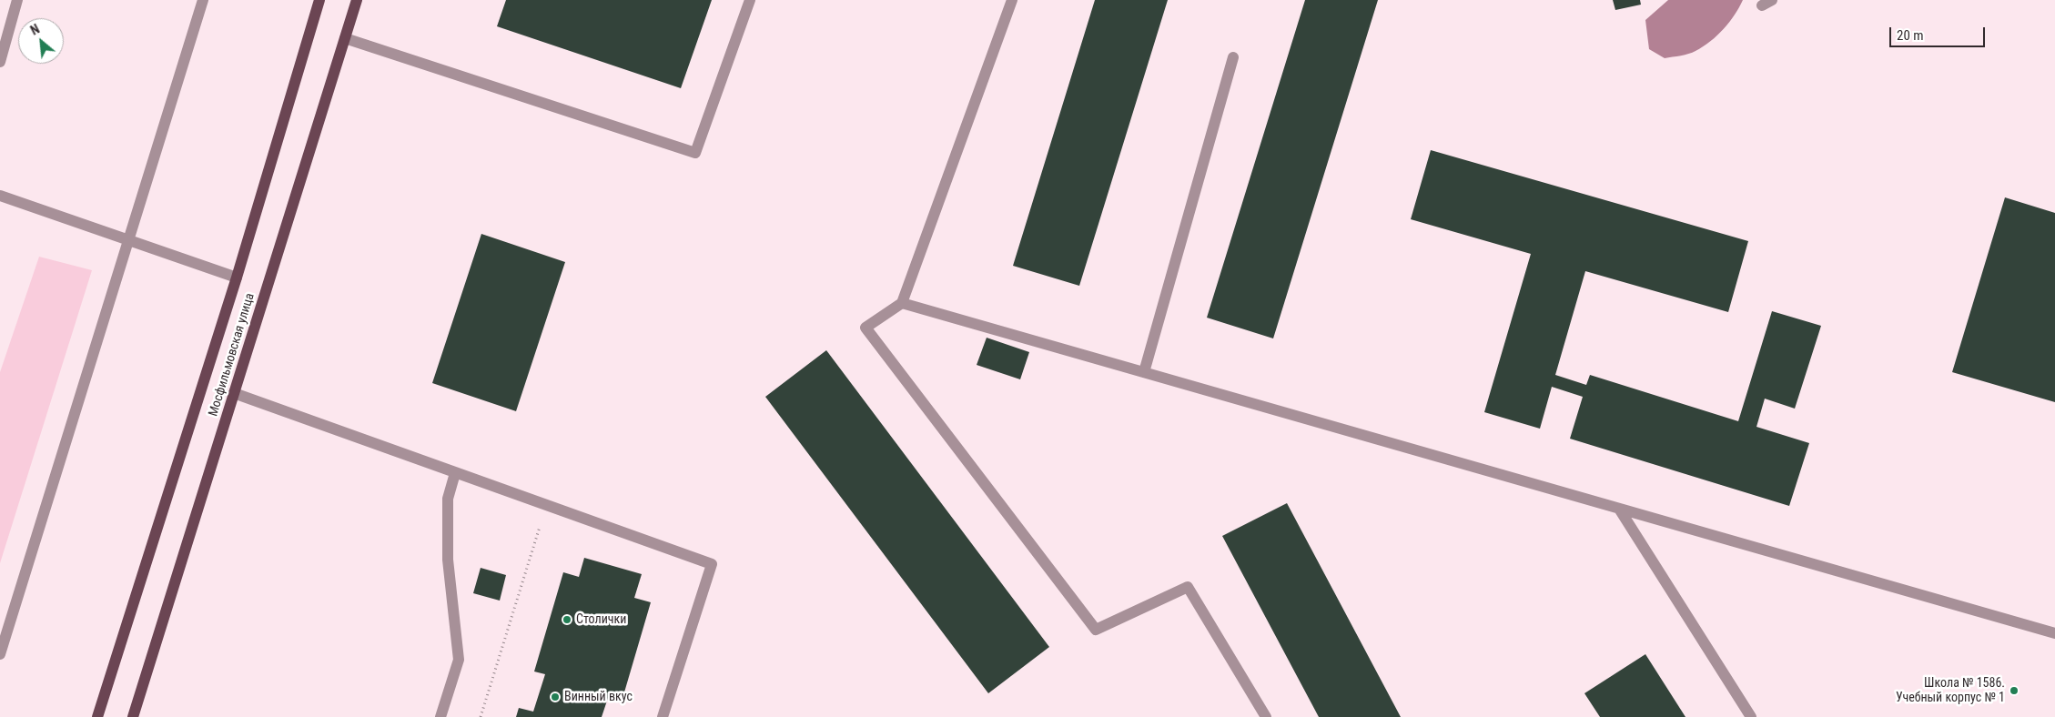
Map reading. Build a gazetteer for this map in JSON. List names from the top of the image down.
{
  "streets": {
    "main road": ["Мосфильмовская улица"]
  },
  "places": ["Столички", "Школа № 1586. Учебный корпус № 1", "Винный вкус"],
  "scale_bar": "20 m",
  "north": "top left"
}
